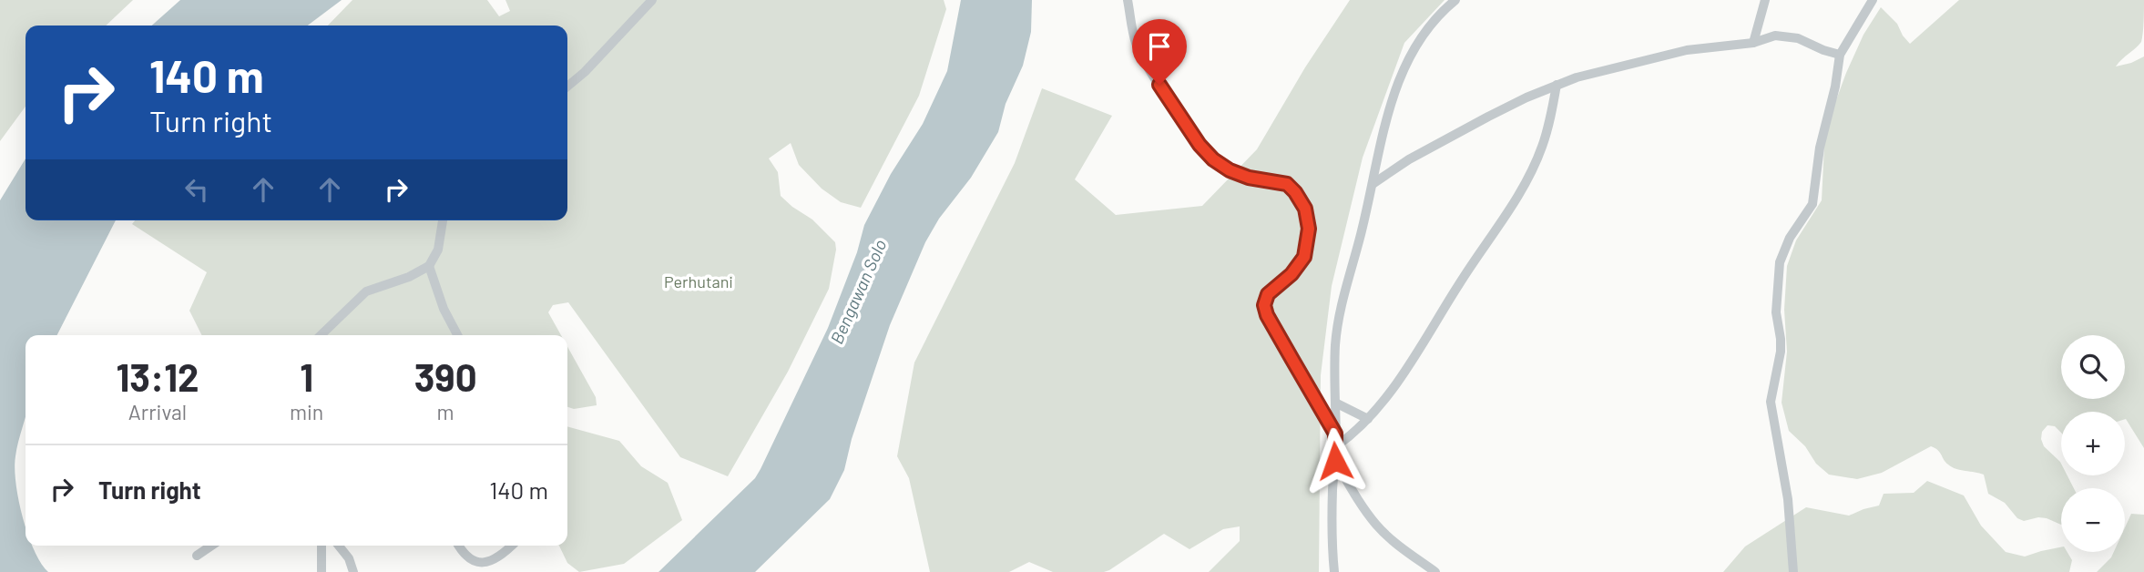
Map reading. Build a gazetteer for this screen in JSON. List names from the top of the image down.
{
  "water": ["Bengawan Solo"],
  "parks": ["Perhutani"],
  "page": {
    "turn": ["140 m", "Turn right"],
    "map_buttons": ["+", "−"],
    "eta": [
      "13:12",
      "Arrival",
      "1",
      "min",
      "390",
      "m"
    ],
    "list": [
      {
        "name": "Turn right",
        "value": "140 m"
      }
    ]
  }
}
